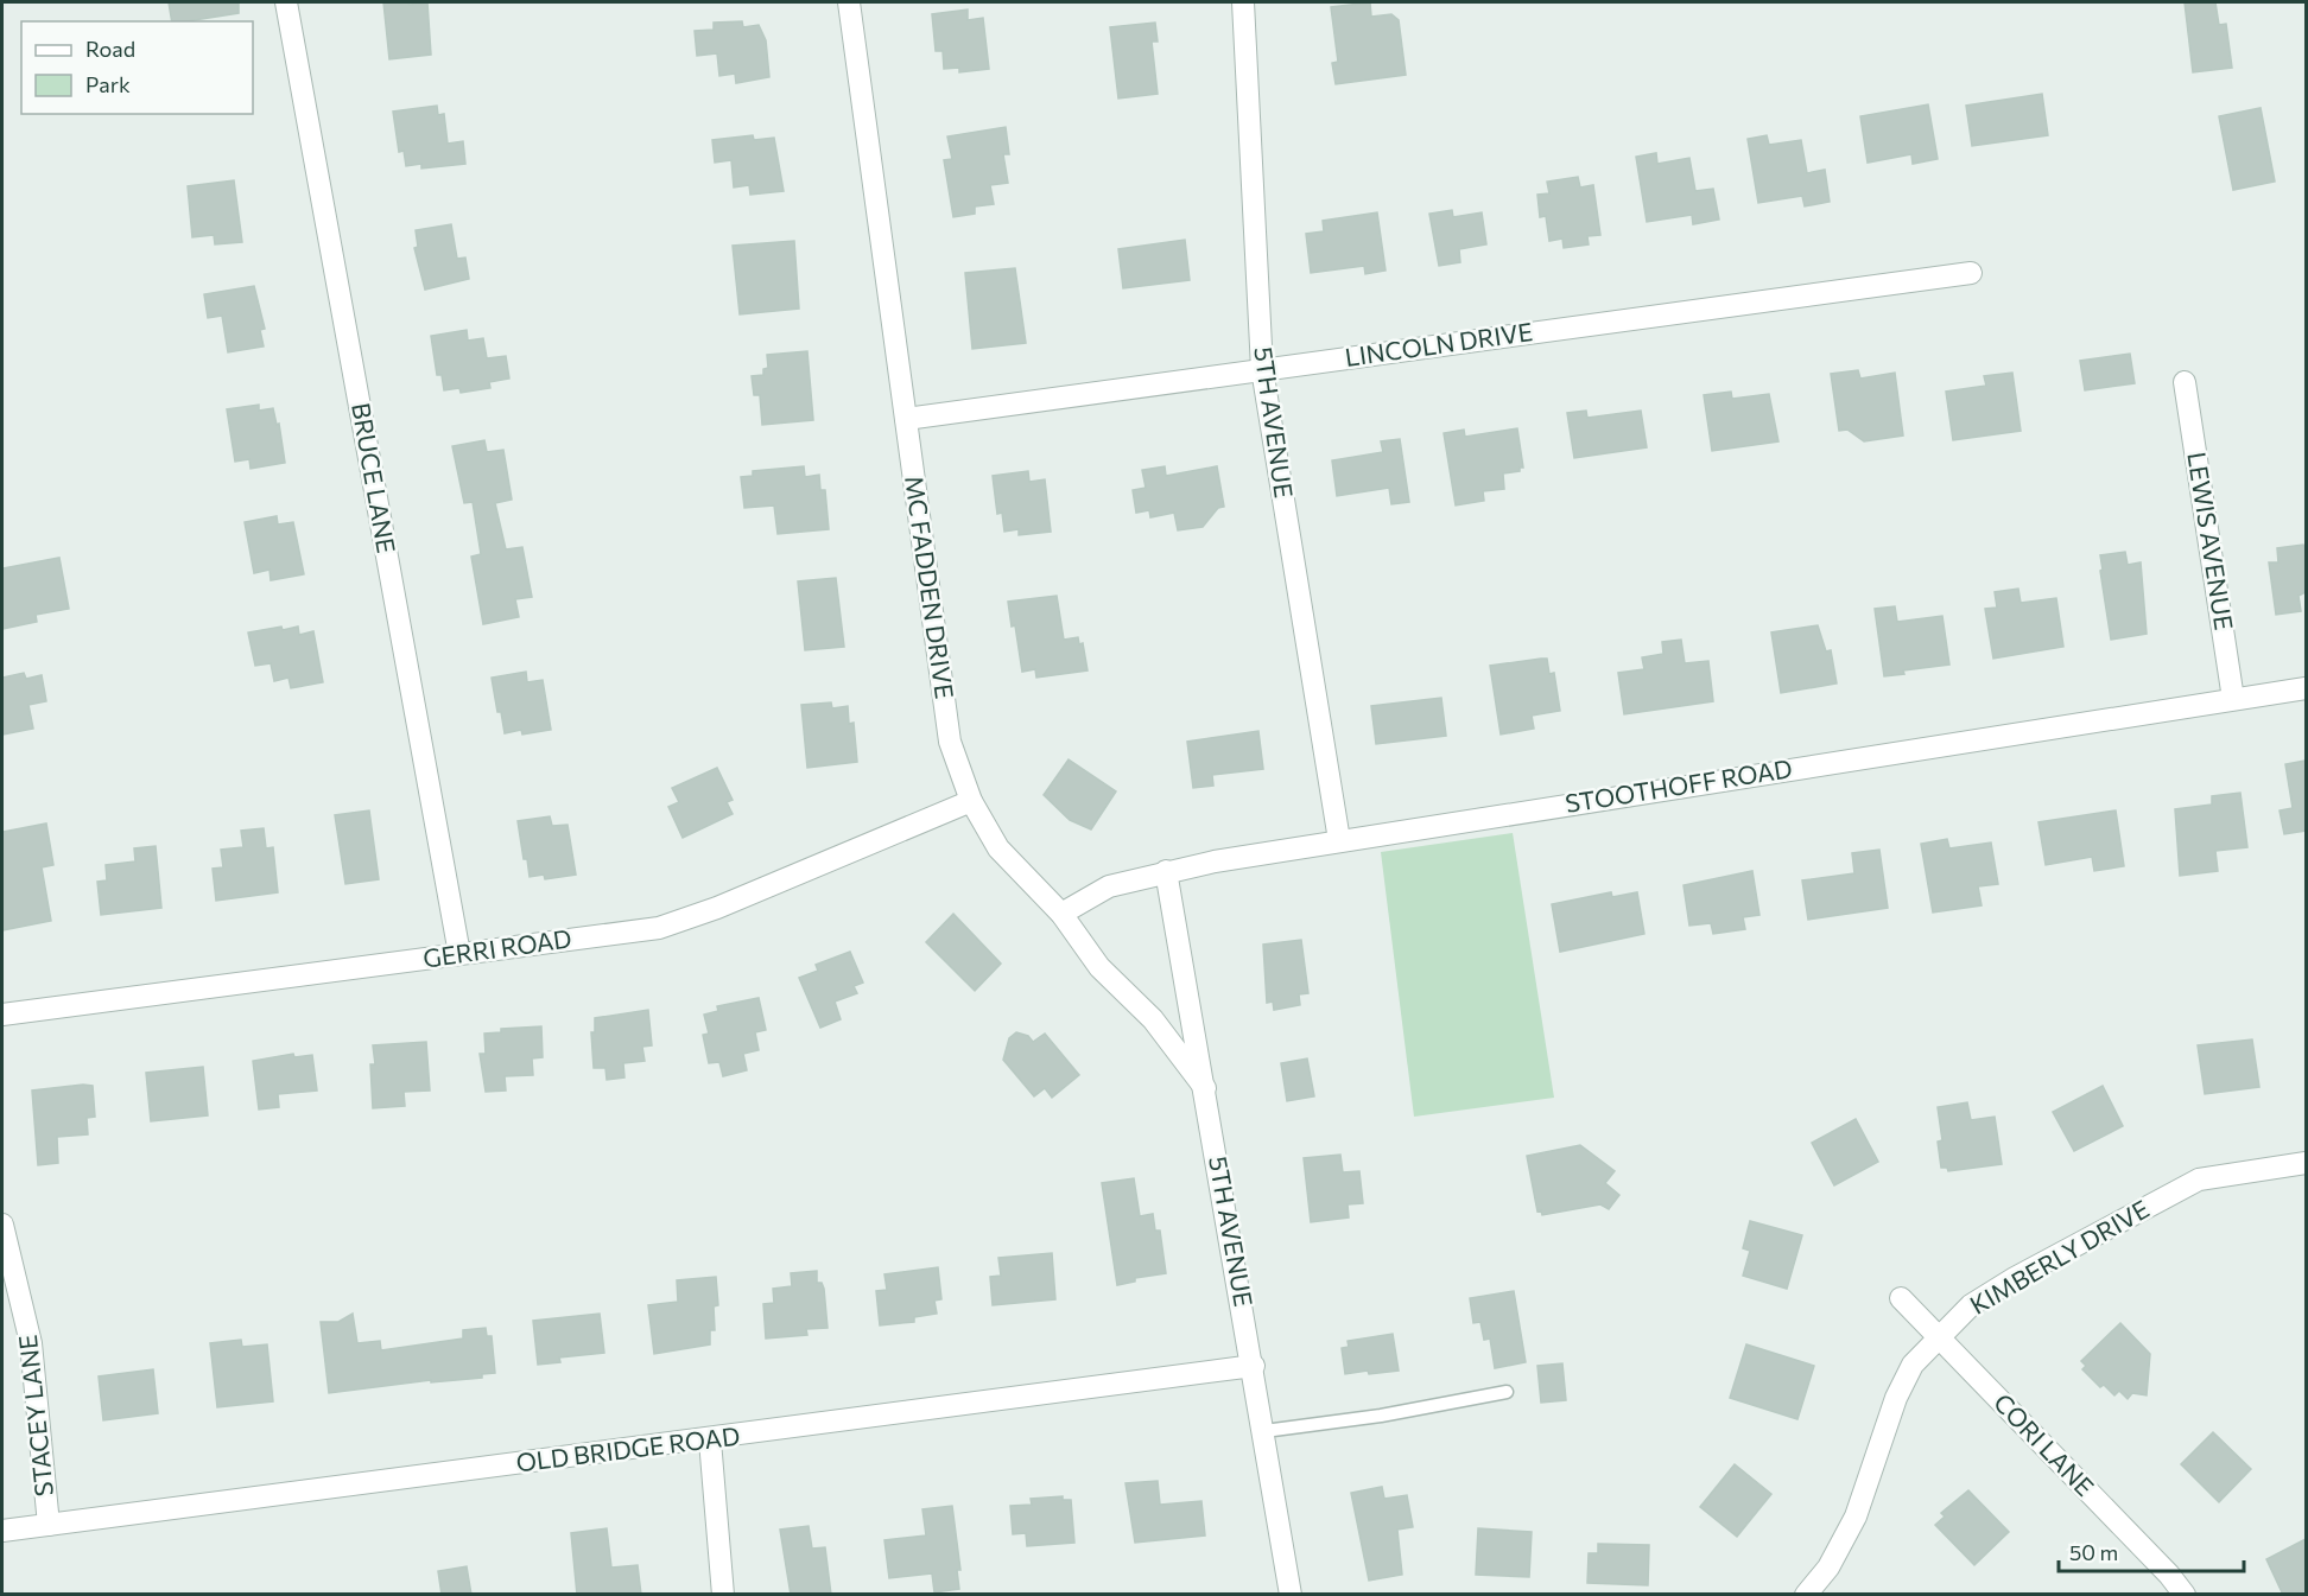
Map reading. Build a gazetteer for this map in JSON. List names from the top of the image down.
{
  "streets": {
    "street": [
      "LINCOLN DRIVE",
      "5TH AVENUE",
      "BRUCE LANE",
      "LEWIS AVENUE",
      "MC FADDEN DRIVE",
      "STOOTHOFF ROAD",
      "GERRI ROAD",
      "KIMBERLY DRIVE",
      "STACEY LANE",
      "CORI LANE",
      "OLD BRIDGE ROAD"
    ]
  },
  "crossings": [
    ["LINCOLN DRIVE", "5TH AVENUE"],
    ["LINCOLN DRIVE", "MC FADDEN DRIVE"],
    ["5TH AVENUE", "MC FADDEN DRIVE"],
    ["5TH AVENUE", "STOOTHOFF ROAD"],
    ["5TH AVENUE", "OLD BRIDGE ROAD"],
    ["BRUCE LANE", "GERRI ROAD"],
    ["LEWIS AVENUE", "STOOTHOFF ROAD"],
    ["MC FADDEN DRIVE", "STOOTHOFF ROAD"],
    ["MC FADDEN DRIVE", "GERRI ROAD"],
    ["KIMBERLY DRIVE", "CORI LANE"],
    ["STACEY LANE", "OLD BRIDGE ROAD"]
  ],
  "legend": ["Road", "Park"],
  "scale_bar": "50 m"
}
